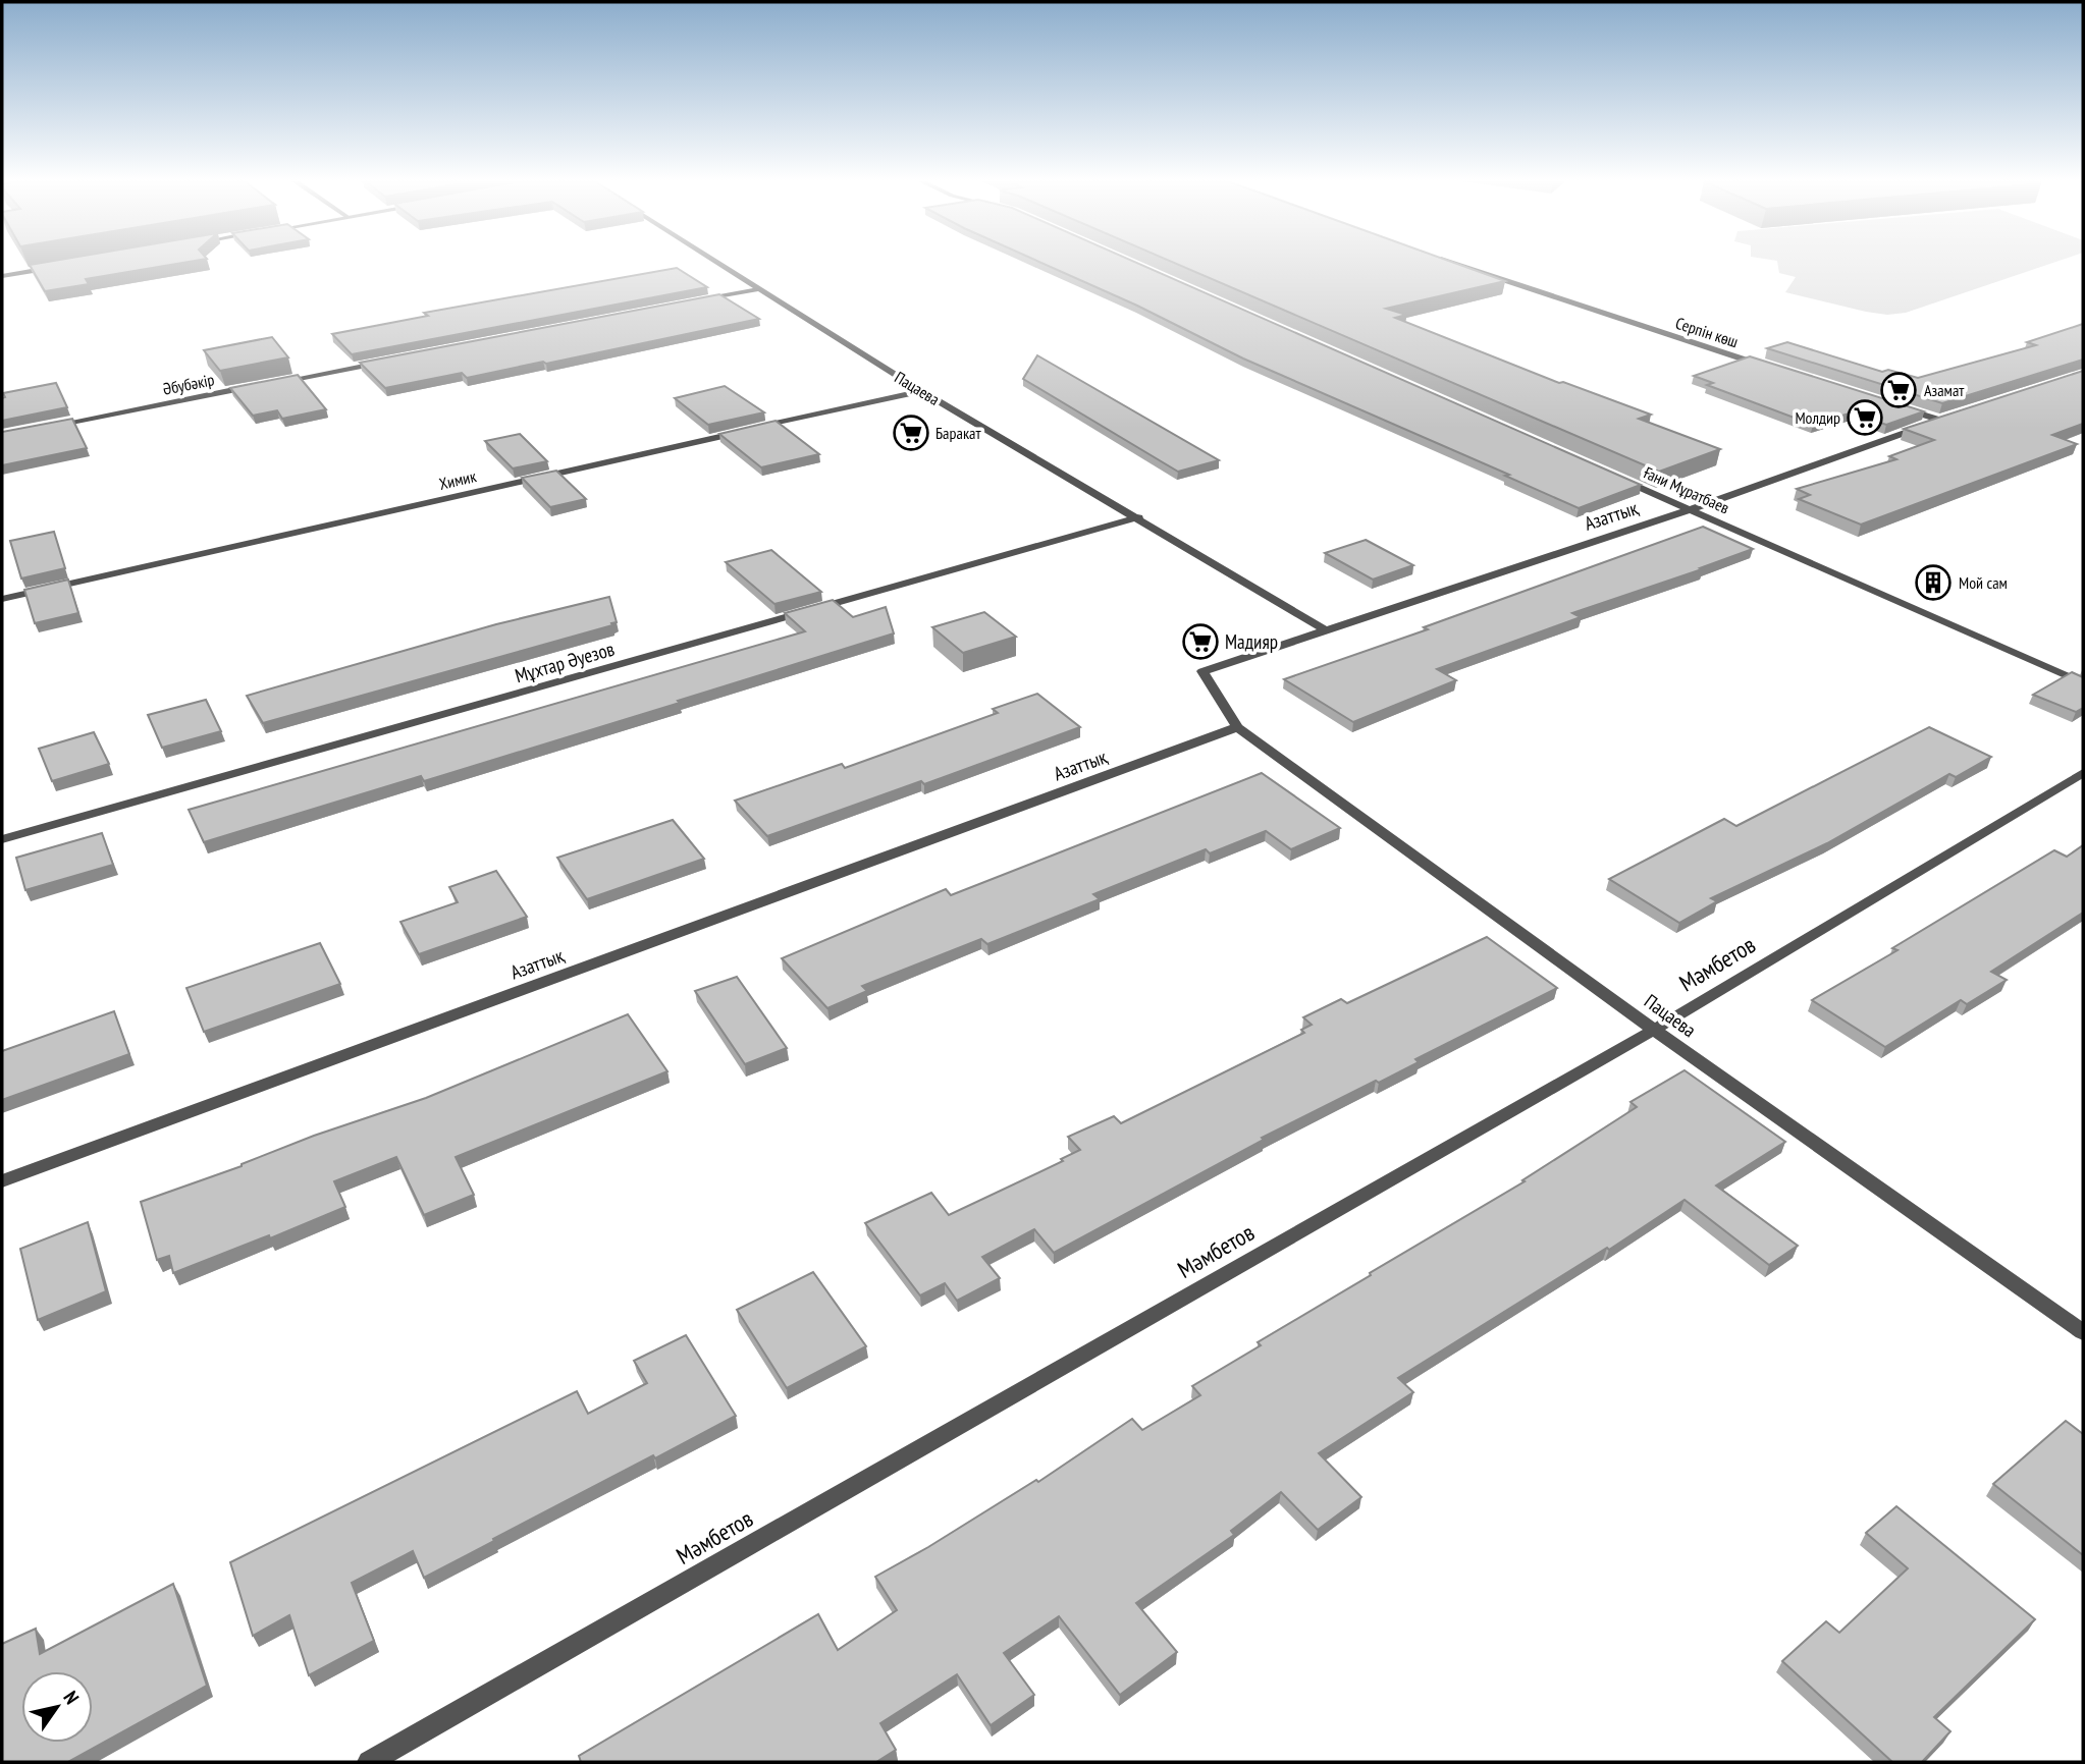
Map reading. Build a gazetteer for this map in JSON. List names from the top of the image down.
{
  "streets": {
    "street": [
      "Серпін көш",
      "Әбубәкір",
      "Пацаева",
      "Химик",
      "Ғани Мұратбаев",
      "Азаттық",
      "Мұхтар Әуезов",
      "Мәмбетов"
    ]
  },
  "crossings": [
    ["Пацаева", "Азаттық"],
    ["Пацаева", "Мұхтар Әуезов"],
    ["Пацаева", "Мәмбетов"],
    ["Ғани Мұратбаев", "Азаттық"]
  ],
  "places": {
    "supermarket": [
      "Азамат",
      "Молдир",
      "Баракат",
      "Мадияр"
    ],
    "building": ["Мой сам"]
  },
  "north": "top right"
}
